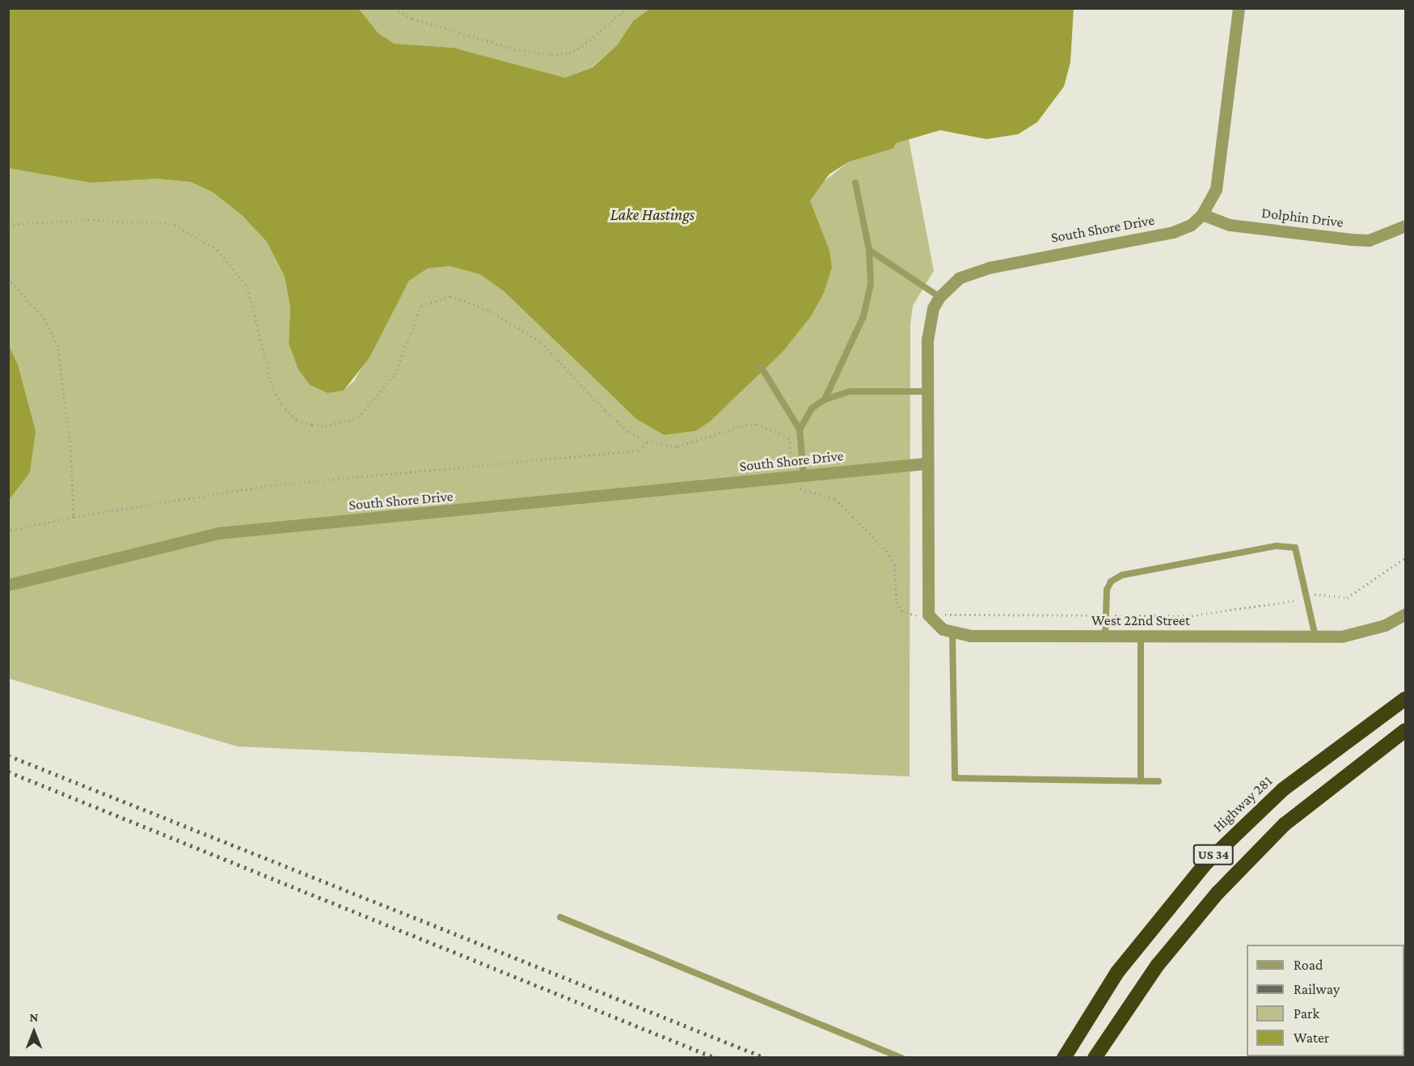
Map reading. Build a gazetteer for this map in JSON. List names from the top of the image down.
{
  "streets": {
    "highway": ["Highway 281", "US 34"],
    "street": ["Dolphin Drive", "South Shore Drive", "West 22nd Street"]
  },
  "crossings": [
    ["Dolphin Drive", "South Shore Drive"]
  ],
  "water": ["Lake Hastings"],
  "legend": [
    "Road",
    "Railway",
    "Park",
    "Water"
  ],
  "north": "top"
}
